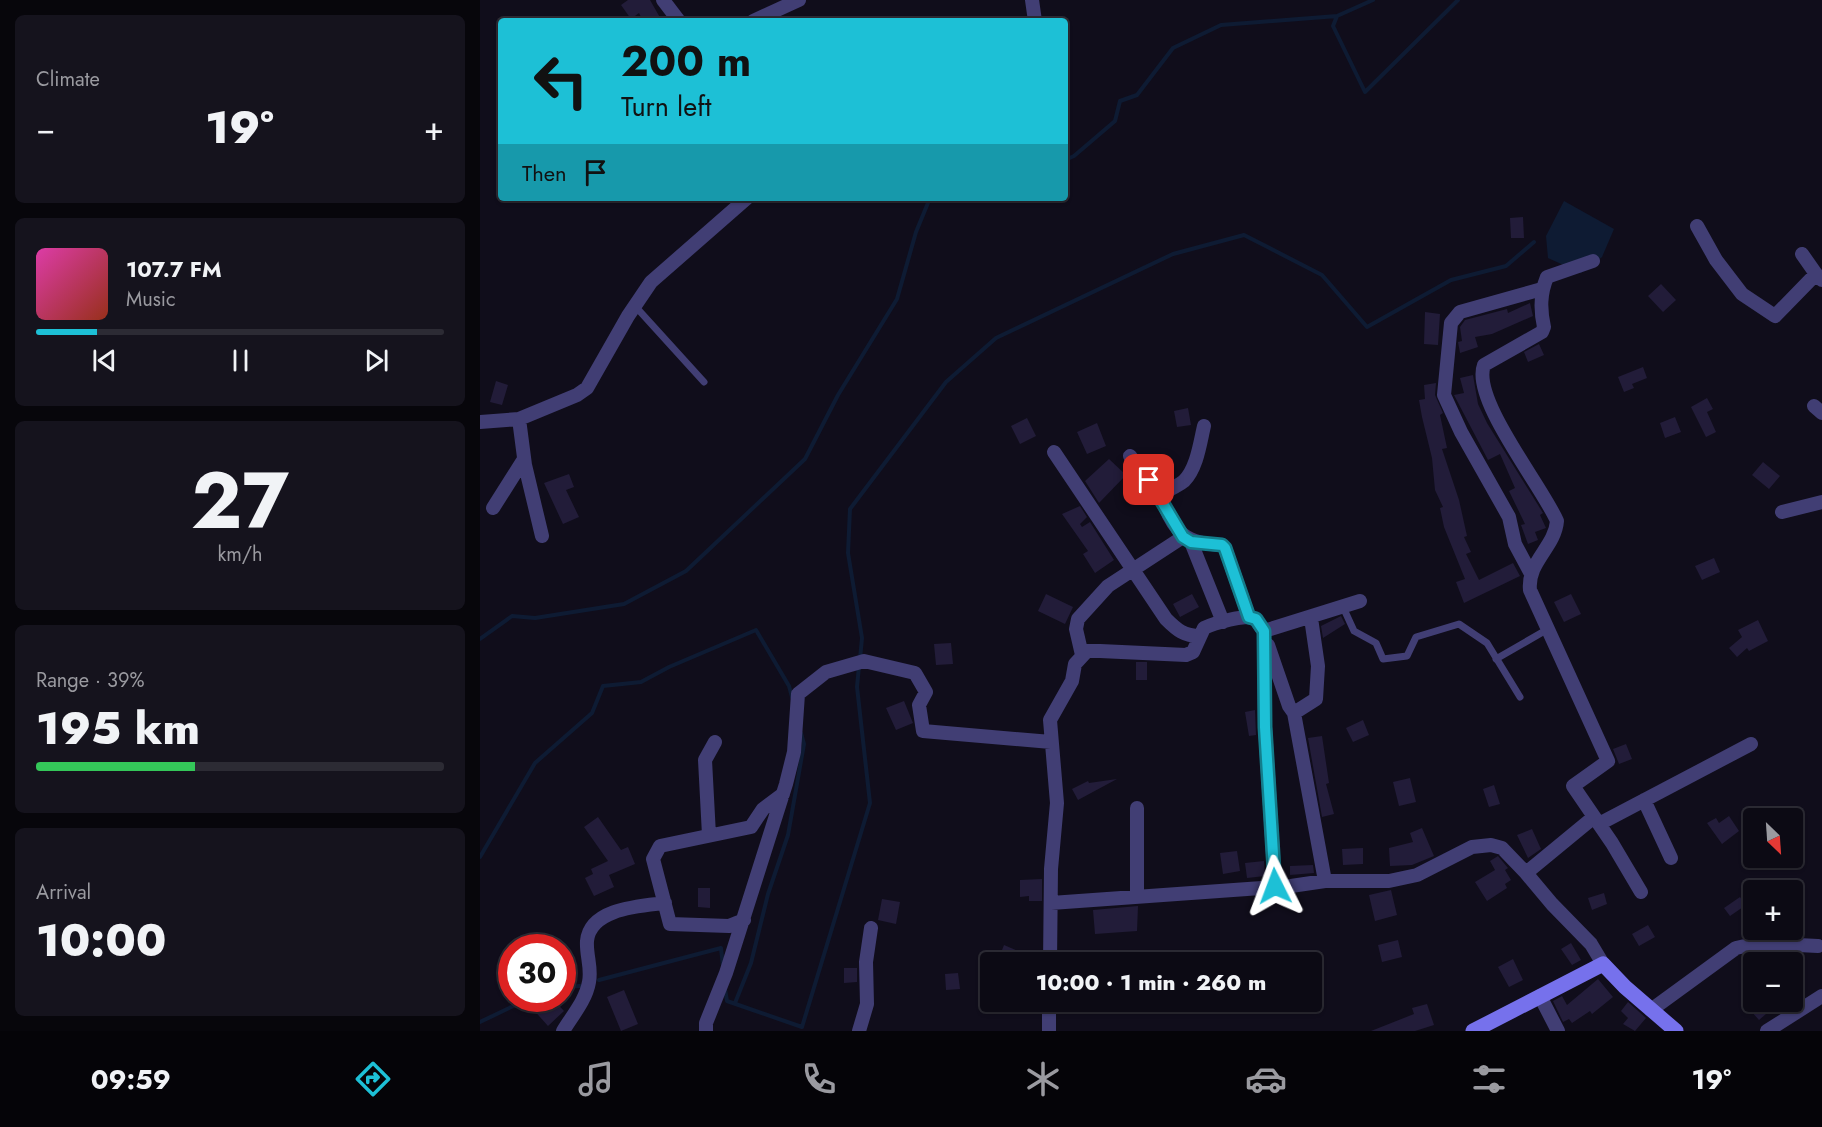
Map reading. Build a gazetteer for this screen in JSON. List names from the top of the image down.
{
  "north": "bottom right",
  "page": {
    "tile": [
      "Climate",
      ["27", "km/h"],
      ["Range · 39%", "195 km"],
      ["Arrival", "10:00"]
    ],
    "turn": ["200 m", "Turn left"],
    "heat": ["−", "19°", "+"],
    "then": "Then",
    "song": ["107.7 FM", "Music"],
    "map_buttons": ["+", "−"],
    "limit": "30",
    "trip": "10:00 · 1 min · 260 m",
    "tabs": ["09:59", "19°"]
  }
}
